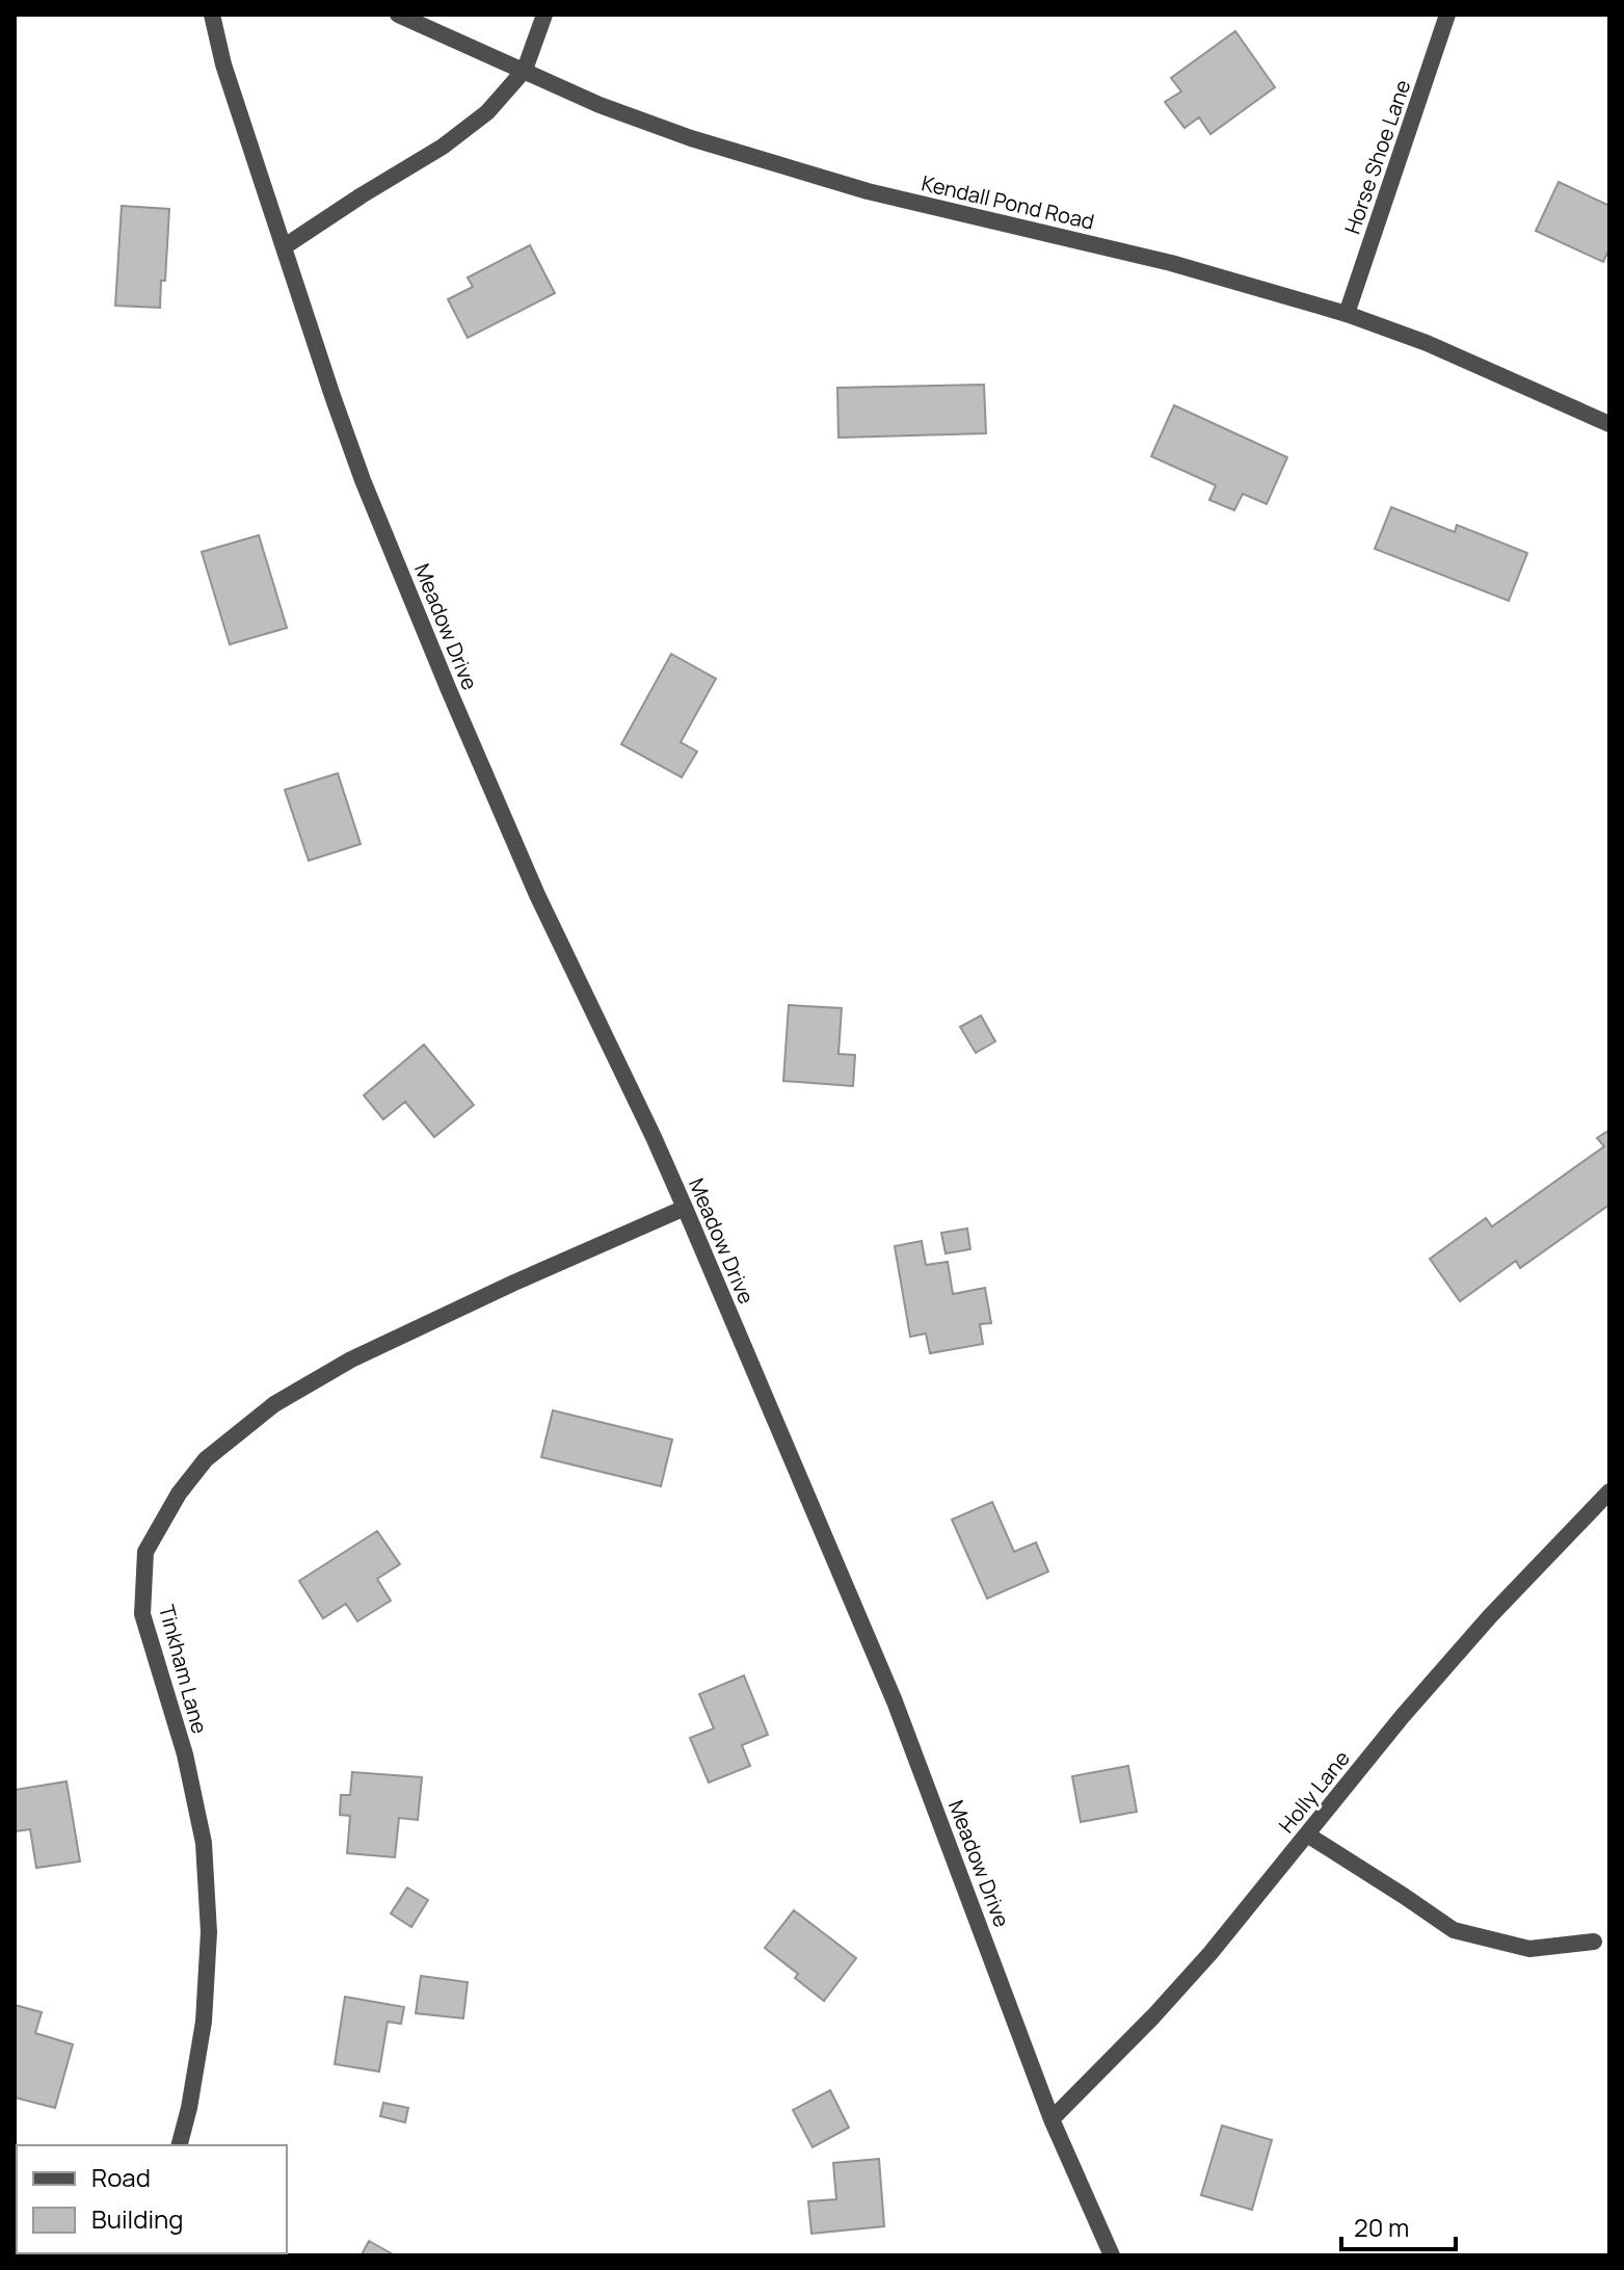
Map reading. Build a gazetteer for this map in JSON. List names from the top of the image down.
{
  "streets": {
    "street": [
      "Horse Shoe Lane",
      "Kendall Pond Road",
      "Meadow Drive",
      "Tinkham Lane",
      "Holly Lane"
    ]
  },
  "crossings": [
    ["Horse Shoe Lane", "Kendall Pond Road"],
    ["Meadow Drive", "Tinkham Lane"],
    ["Meadow Drive", "Holly Lane"]
  ],
  "legend": ["Road", "Building"],
  "scale_bar": "20 m"
}
